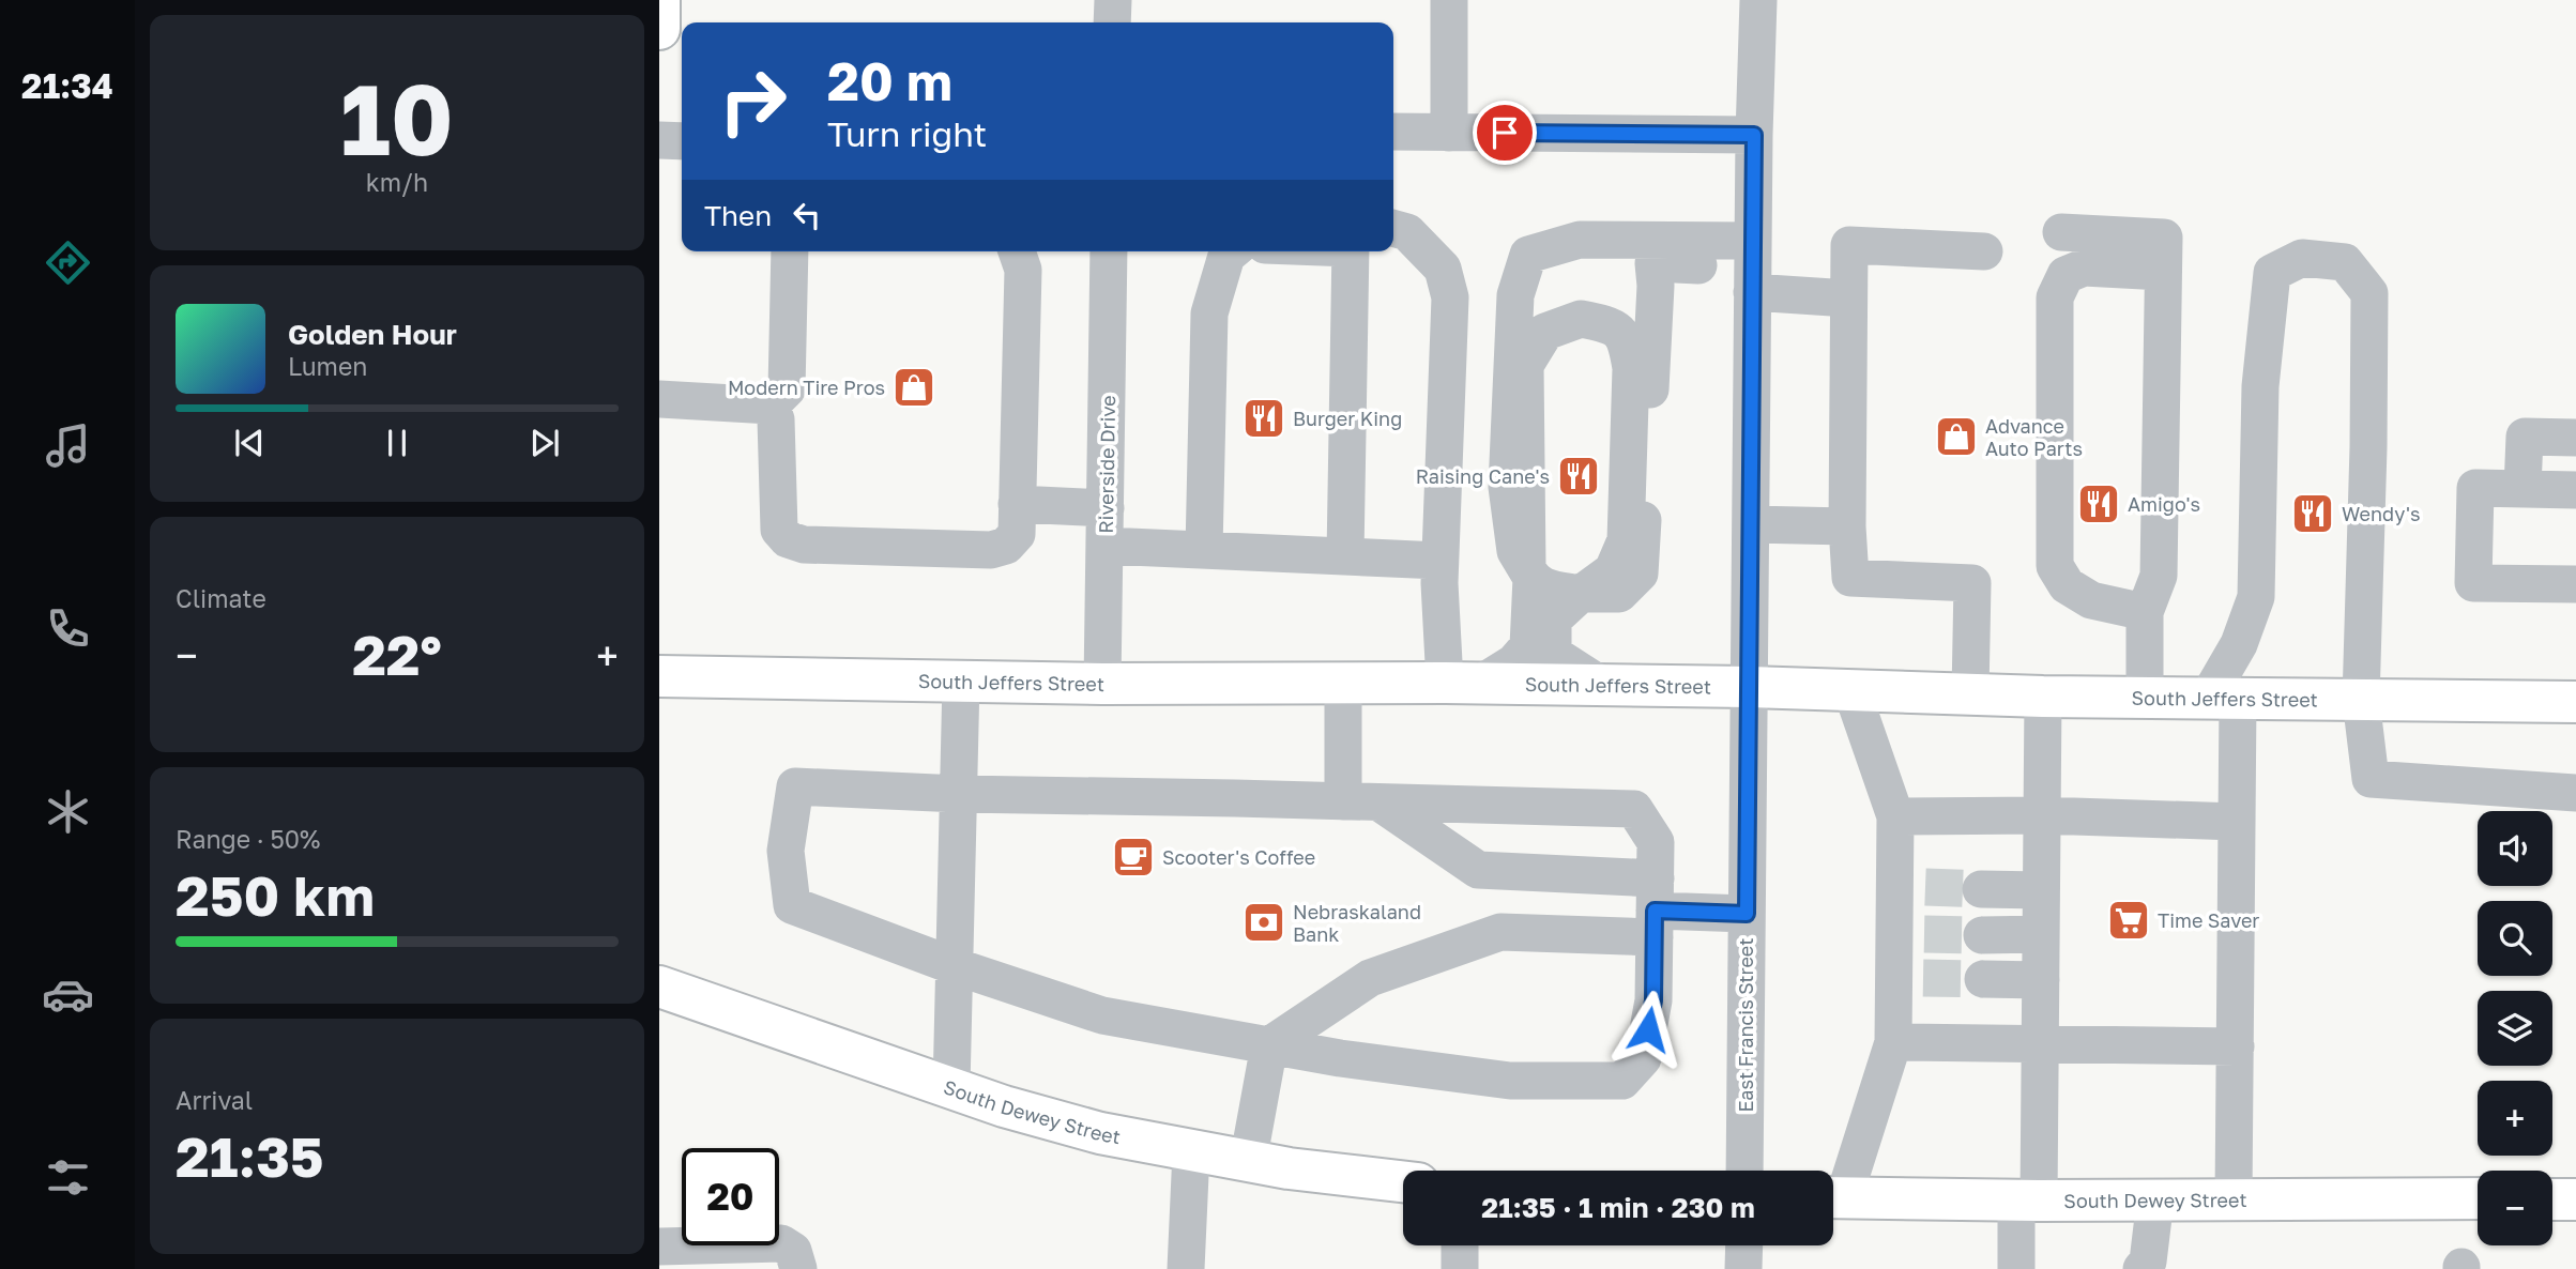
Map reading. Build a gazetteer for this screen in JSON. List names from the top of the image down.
{
  "streets": {
    "main road": ["South Jeffers Street", "South Dewey Street"],
    "street": ["Riverside Drive", "East Francis Street"]
  },
  "crossings": [
    ["Riverside Drive", "South Jeffers Street"],
    ["South Jeffers Street", "East Francis Street"]
  ],
  "places": {
    "shop": ["Modern Tire Pros", "Advance Auto Parts"],
    "restaurant": [
      "Burger King",
      "Raising Cane's",
      "Amigo's",
      "Wendy's"
    ],
    "cafe": ["Scooter's Coffee"],
    "supermarket": ["Time Saver"],
    "bank": ["Nebraskaland Bank"]
  },
  "page": {
    "tabs": "21:34",
    "tile": [
      ["10", "km/h"],
      "Climate",
      ["Range · 50%", "250 km"],
      ["Arrival", "21:35"]
    ],
    "turn": ["20 m", "Turn right"],
    "then": "Then",
    "song": ["Golden Hour", "Lumen"],
    "heat": ["−", "22°", "+"],
    "map_buttons": ["+", "−"],
    "limit": "20",
    "trip": "21:35 · 1 min · 230 m"
  }
}
